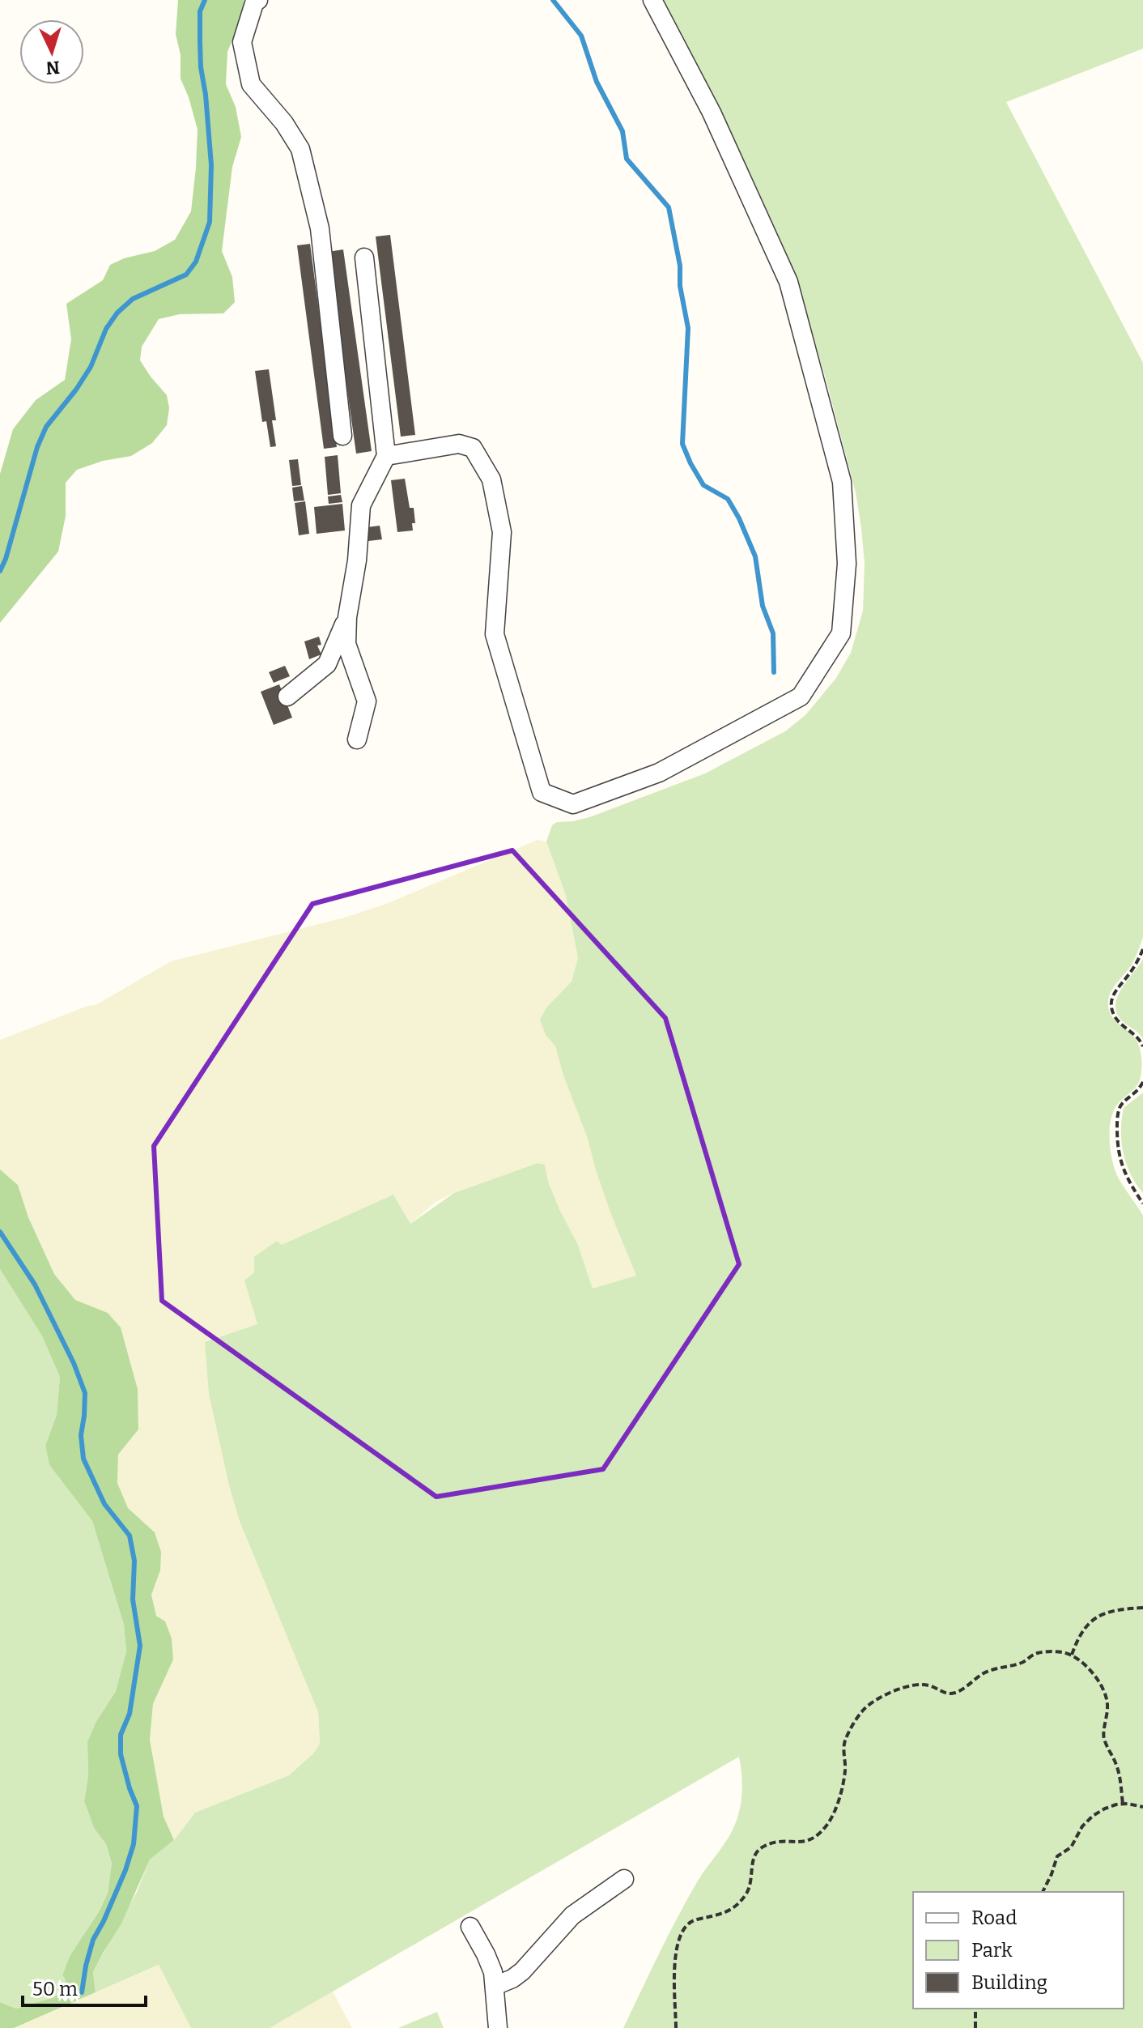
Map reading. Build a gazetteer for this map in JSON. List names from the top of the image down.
{
  "legend": ["Road", "Park", "Building"],
  "scale_bar": "50 m",
  "north": "bottom"
}
